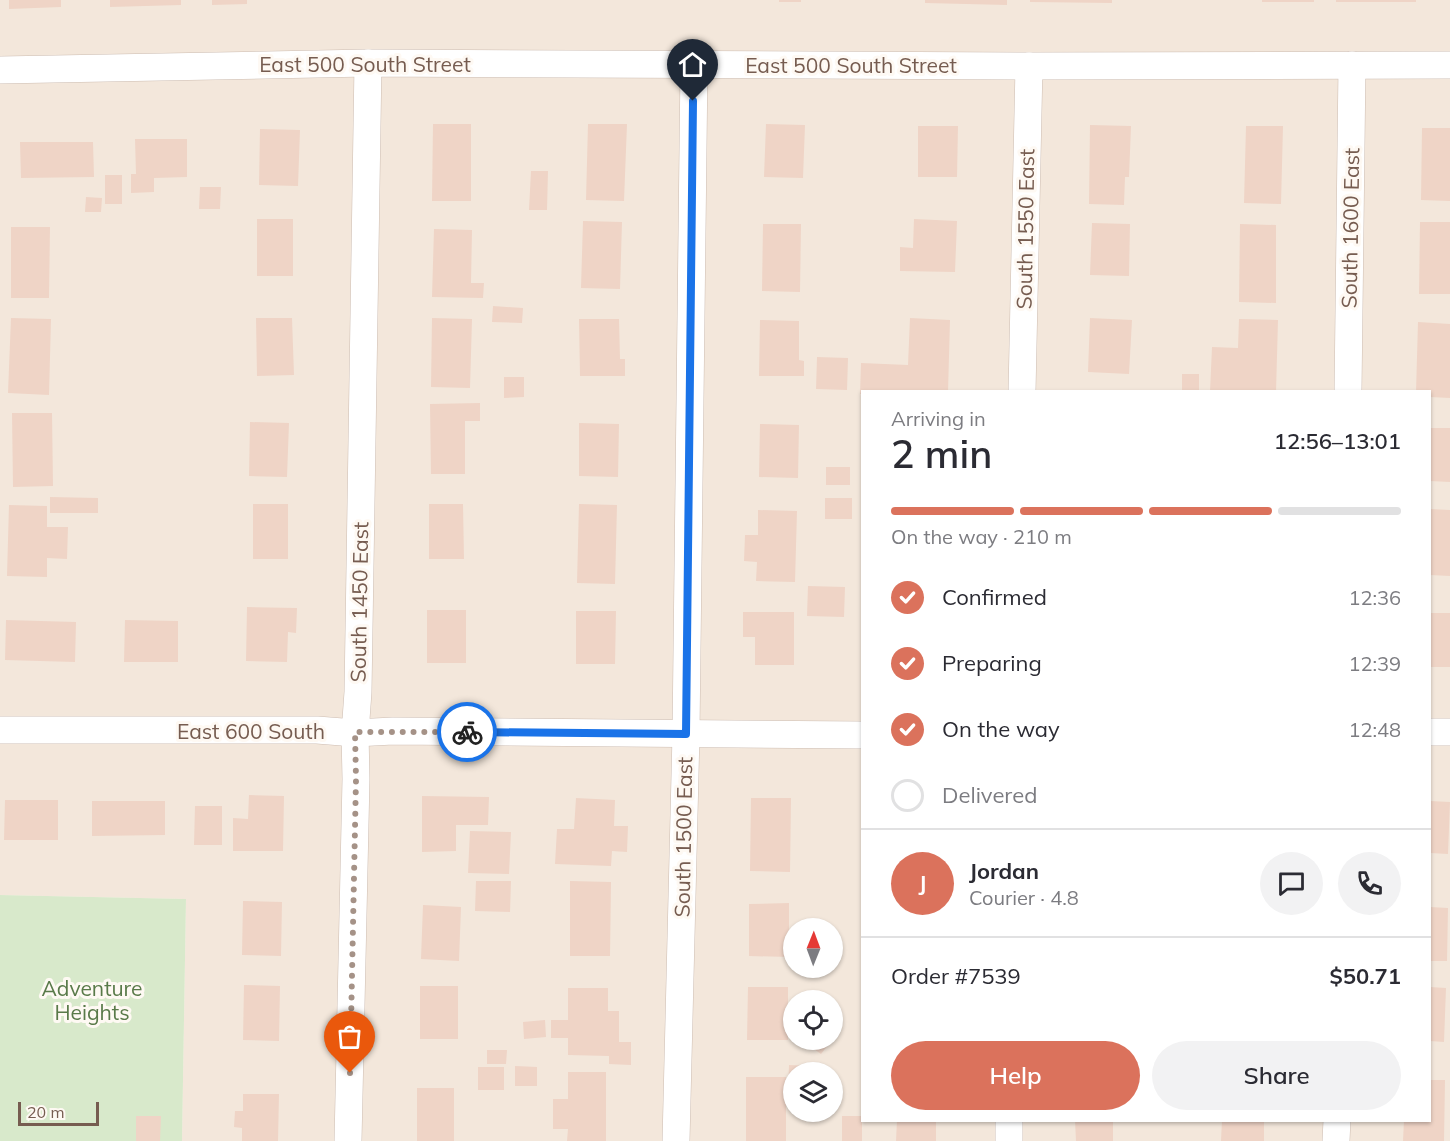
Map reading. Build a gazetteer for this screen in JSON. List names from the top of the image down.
{
  "streets": {
    "street": [
      "East 500 South Street",
      "South 1600 East",
      "South 1550 East",
      "South 1450 East",
      "East 600 South",
      "South 1500 East"
    ]
  },
  "crossings": [
    ["East 500 South Street", "South 1600 East"],
    ["East 500 South Street", "South 1550 East"],
    ["East 500 South Street", "South 1450 East"],
    ["East 500 South Street", "South 1500 East"],
    ["South 1450 East", "East 600 South"],
    ["East 600 South", "South 1500 East"]
  ],
  "parks": ["Adventure Heights"],
  "scale_bar": "20 m",
  "north": "top",
  "page": {
    "heading": ["2 min", "Arriving in", "12:56–13:01"],
    "panel": [
      "Jordan",
      "Courier · 4.8",
      "Order #7539",
      "$50.71"
    ],
    "bar": "On the way · 210 m",
    "list": [
      ["Confirmed", "12:36"],
      ["Preparing", "12:39"],
      ["On the way", "12:48"],
      "Delivered"
    ],
    "round": "J",
    "buttons": ["Help", "Share"],
    "scale": "20 m"
  }
}
